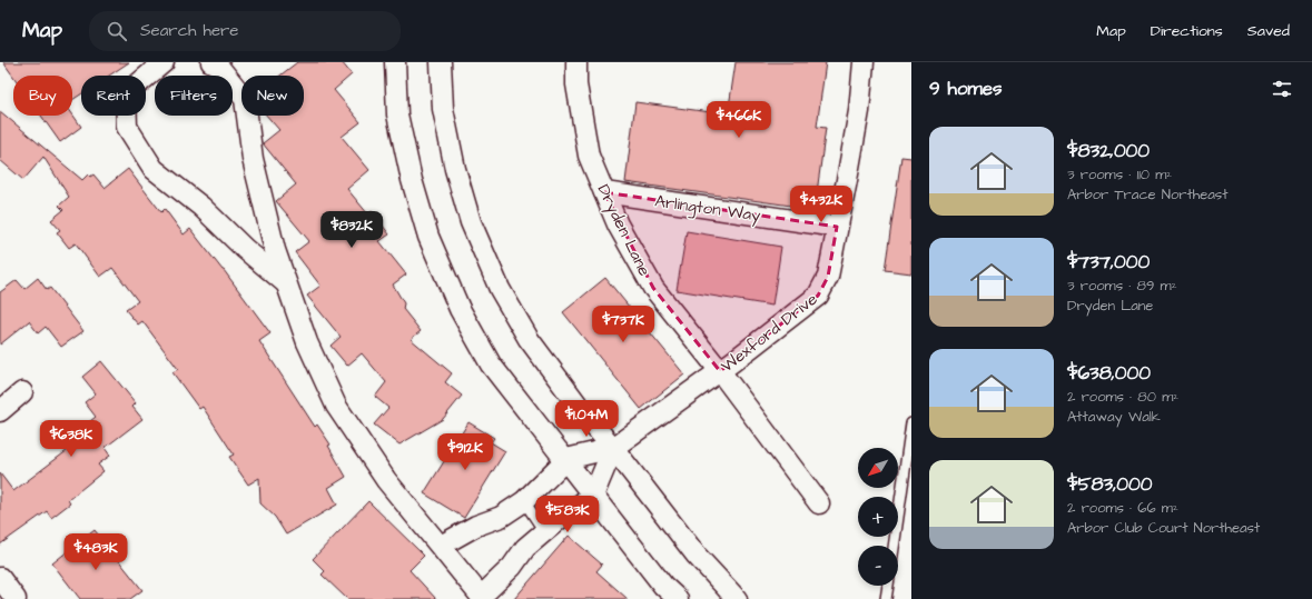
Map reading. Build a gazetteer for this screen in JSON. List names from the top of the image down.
{
  "streets": {
    "street": ["Arlington Way", "Dryden Lane", "Wexford Drive"]
  },
  "crossings": [
    ["Arlington Way", "Dryden Lane"],
    ["Arlington Way", "Wexford Drive"],
    ["Dryden Lane", "Wexford Drive"]
  ],
  "north": "bottom left",
  "page": {
    "header": "Map",
    "search": "Search here",
    "nav": ["Map", "Directions", "Saved"],
    "heading": "9 homes",
    "chip": [
      "Buy",
      "Rent",
      "Filters",
      "New"
    ],
    "price": [
      "$466K",
      "$432K",
      "$832K",
      "$737K",
      "$1.04M",
      "$638K",
      "$912K",
      "$583K",
      "$483K"
    ],
    "list": [
      {
        "name": "$832,000",
        "note": "3 rooms · 110 m² · Arbor Trace Northeast"
      },
      {
        "name": "$737,000",
        "note": "3 rooms · 89 m² · Dryden Lane"
      },
      {
        "name": "$638,000",
        "note": "2 rooms · 80 m² · Attaway Walk"
      },
      {
        "name": "$583,000",
        "note": "2 rooms · 66 m² · Arbor Club Court Northeast"
      }
    ],
    "map_buttons": ["+", "−"]
  }
}
